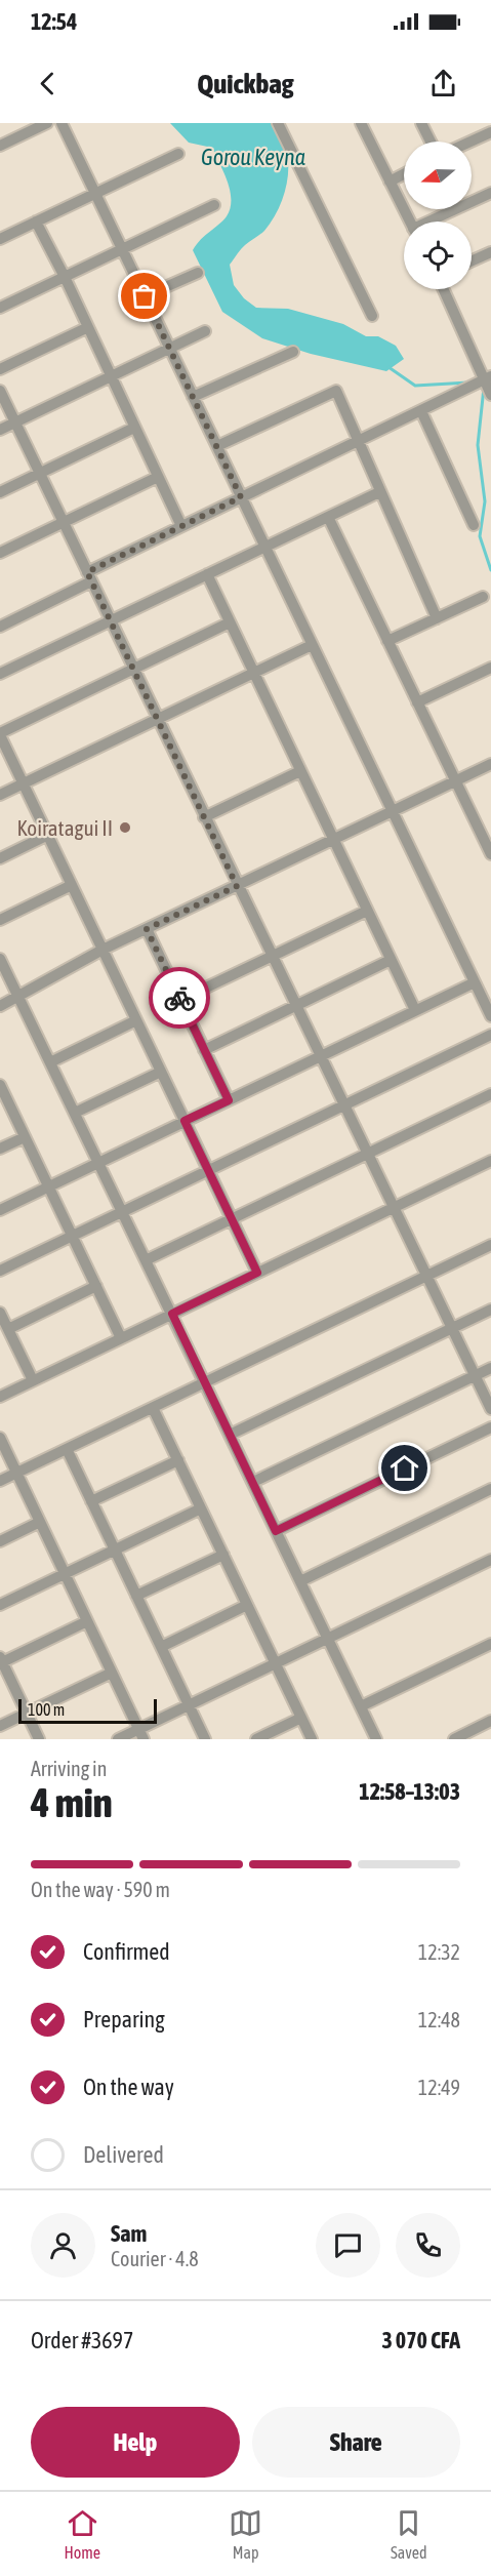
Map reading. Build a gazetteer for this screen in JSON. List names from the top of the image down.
{
  "water": ["Gorou Keyna"],
  "places": ["Koiratagui II"],
  "scale_bar": "100 m",
  "north": "left",
  "page": {
    "status": "12:54",
    "header": "Quickbag",
    "scale": "100 m",
    "heading": ["4 min", "Arriving in", "12:58–13:03"],
    "panel": [
      "Sam",
      "Courier · 4.8",
      "Order #3697",
      "3 070 CFA"
    ],
    "bar": "On the way · 590 m",
    "list": [
      ["Confirmed", "12:32"],
      ["Preparing", "12:48"],
      ["On the way", "12:49"],
      "Delivered"
    ],
    "buttons": ["Help", "Share"],
    "tabs": ["Home", "Map", "Saved"]
  }
}
